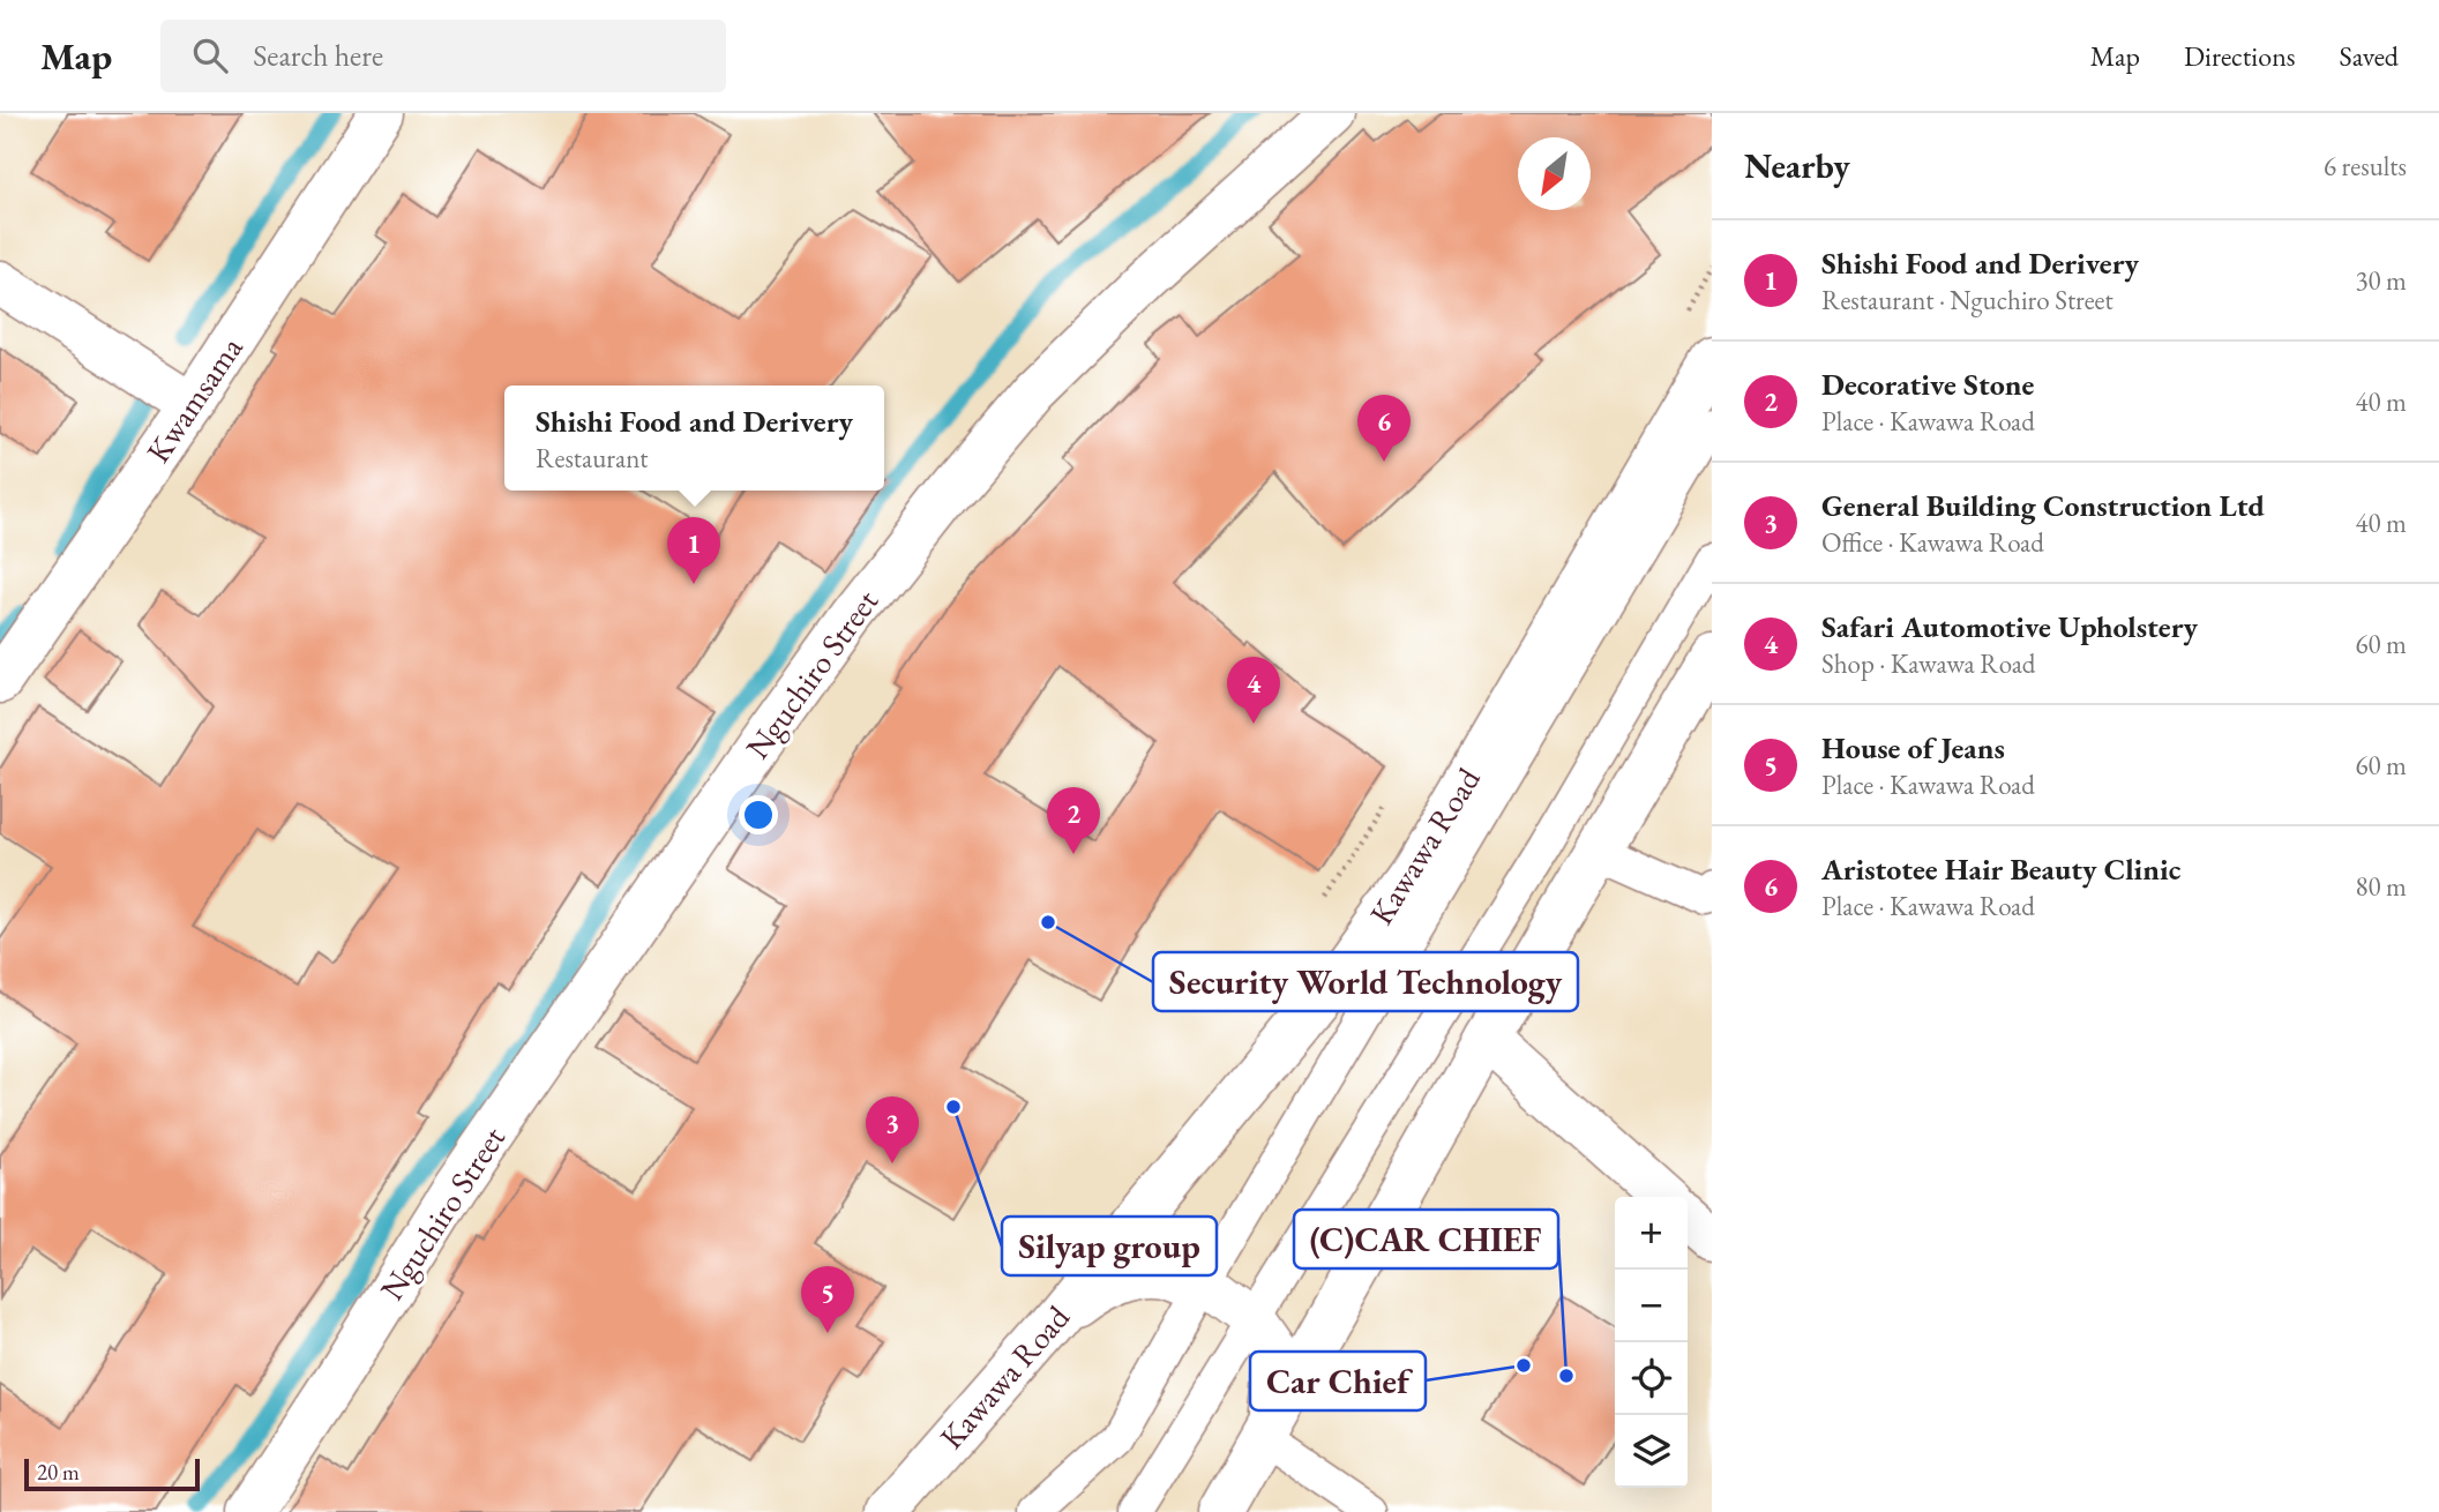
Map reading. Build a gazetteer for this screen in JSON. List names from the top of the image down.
{
  "streets": {
    "street": ["Kwamsama", "Nguchiro Street", "Kawawa Road"]
  },
  "places": [
    "Security World Technology",
    "Silyap group",
    "Car Chief",
    "(C)CAR CHIEF"
  ],
  "scale_bar": "20 m",
  "north": "bottom left",
  "page": {
    "header": "Map",
    "search": "Search here",
    "nav": ["Map", "Directions", "Saved"],
    "heading": ["Nearby", "6 results"],
    "list": [
      {
        "mark": "1",
        "name": "Shishi Food and Derivery",
        "note": "Restaurant · Nguchiro Street",
        "value": "30 m"
      },
      {
        "mark": "2",
        "name": "Decorative Stone",
        "note": "Place · Kawawa Road",
        "value": "40 m"
      },
      {
        "mark": "3",
        "name": "General Building Construction Ltd",
        "note": "Office · Kawawa Road",
        "value": "40 m"
      },
      {
        "mark": "4",
        "name": "Safari Automotive Upholstery",
        "note": "Shop · Kawawa Road",
        "value": "60 m"
      },
      {
        "mark": "5",
        "name": "House of Jeans",
        "note": "Place · Kawawa Road",
        "value": "60 m"
      },
      {
        "mark": "6",
        "name": "Aristotee Hair Beauty Clinic",
        "note": "Place · Kawawa Road",
        "value": "80 m"
      }
    ],
    "popup": ["Shishi Food and Derivery", "Restaurant"],
    "pins": [
      "6",
      "1",
      "4",
      "2",
      "3",
      "5"
    ],
    "map_buttons": ["+", "−"],
    "scale": "20 m"
  }
}
